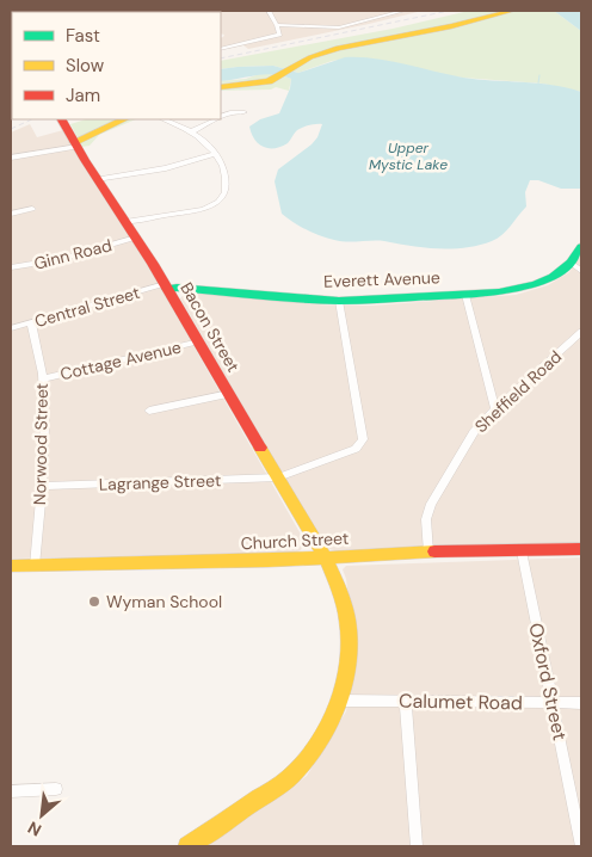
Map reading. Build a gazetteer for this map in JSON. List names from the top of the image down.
{
  "streets": {
    "street": [
      "Ginn Road",
      "Everett Avenue",
      "Central Street",
      "Bacon Street",
      "Cottage Avenue",
      "Sheffield Road",
      "Norwood Street",
      "Lagrange Street",
      "Church Street",
      "Oxford Street",
      "Calumet Road"
    ]
  },
  "crossings": [
    ["Ginn Road", "Bacon Street"],
    ["Everett Avenue", "Central Street"],
    ["Everett Avenue", "Bacon Street"],
    ["Everett Avenue", "Lagrange Street"],
    ["Central Street", "Bacon Street"],
    ["Central Street", "Norwood Street"],
    ["Bacon Street", "Cottage Avenue"],
    ["Bacon Street", "Lagrange Street"],
    ["Bacon Street", "Church Street"],
    ["Bacon Street", "Calumet Road"],
    ["Cottage Avenue", "Norwood Street"],
    ["Sheffield Road", "Church Street"],
    ["Norwood Street", "Lagrange Street"],
    ["Norwood Street", "Church Street"],
    ["Church Street", "Oxford Street"],
    ["Oxford Street", "Calumet Road"]
  ],
  "water": ["Upper Mystic Lake"],
  "places": ["Wyman School"],
  "legend": ["Fast", "Slow", "Jam"],
  "north": "bottom left"
}
